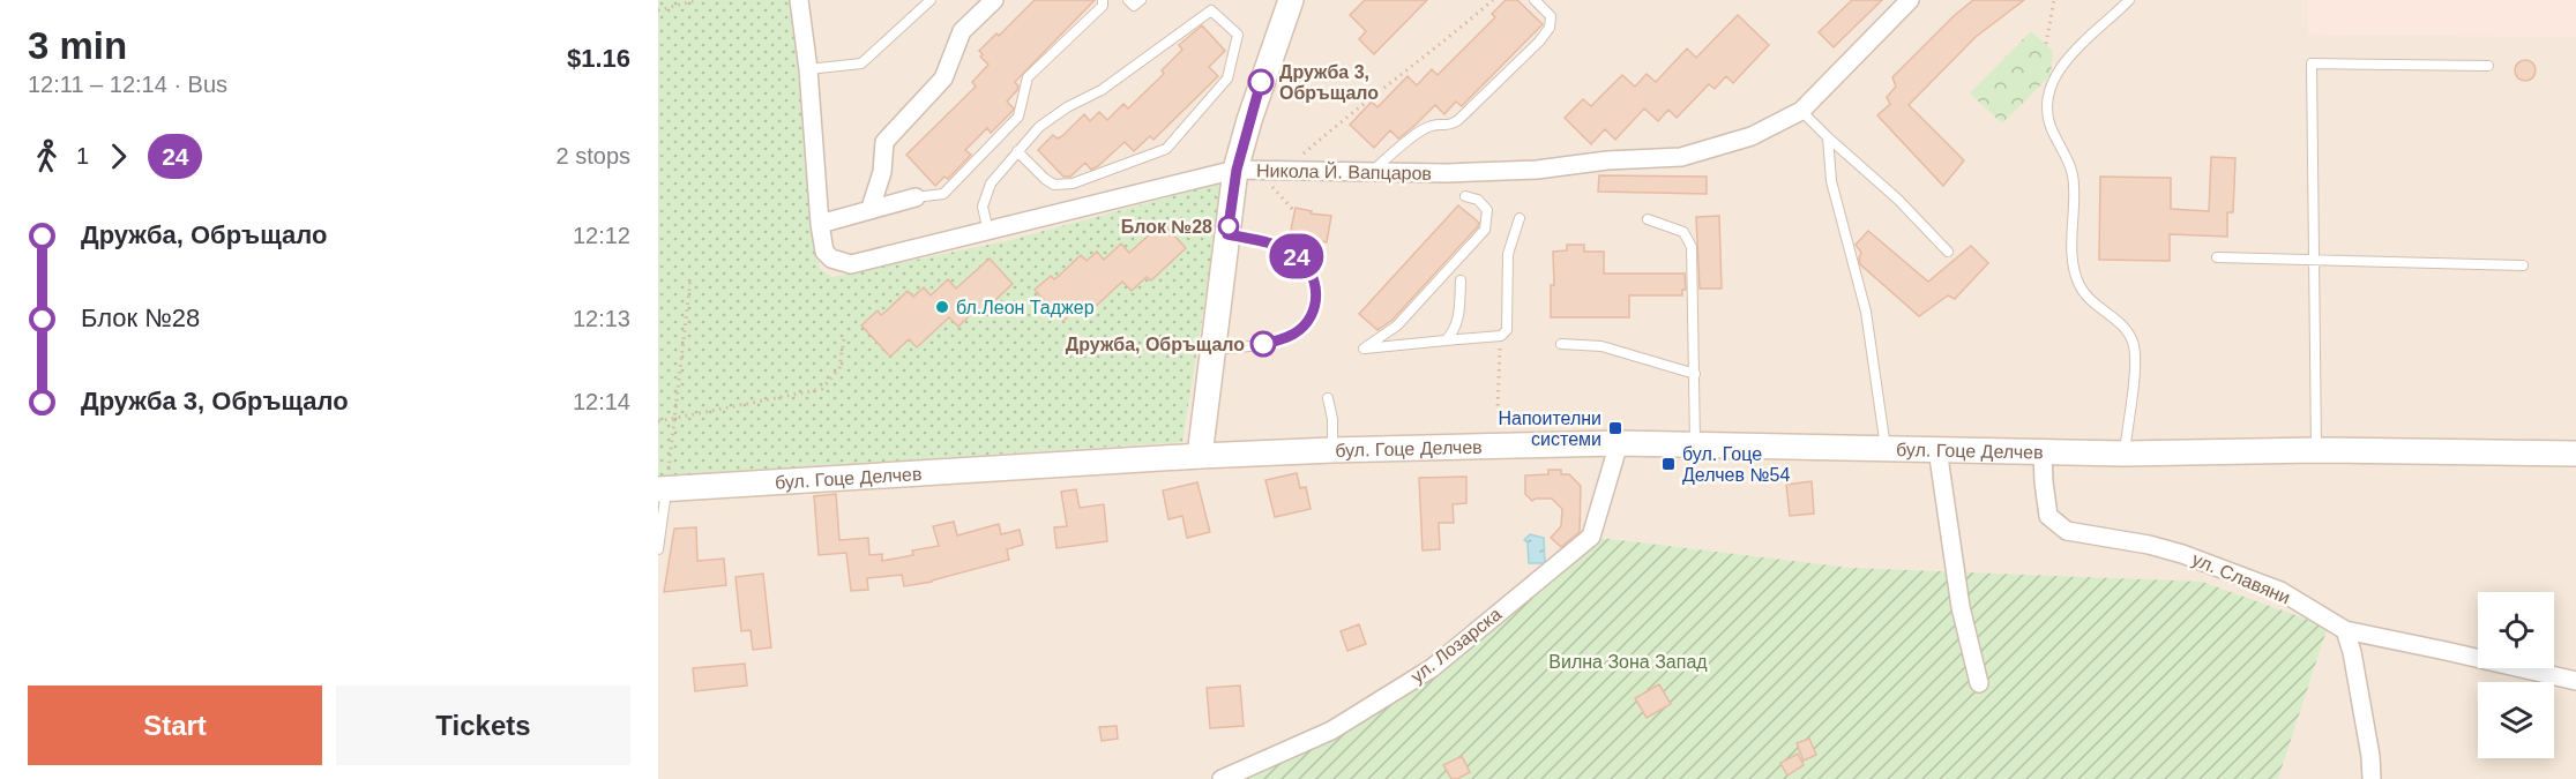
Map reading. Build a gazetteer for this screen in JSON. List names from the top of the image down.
{
  "streets": {
    "main road": ["бул. Гоце Делчев"],
    "street": ["Никола Й. Вапцаров", "ул. Славяни", "ул. Лозарска"]
  },
  "crossings": [
    ["бул. Гоце Делчев", "ул. Славяни"],
    ["бул. Гоце Делчев", "ул. Лозарска"]
  ],
  "parks": ["Вилна Зона Запад"],
  "places": {
    "other": [
      "Дружба 3, Обръщало",
      "Блок №28",
      "бл.Леон Таджер",
      "Дружба, Обръщало"
    ],
    "transit": ["Напоителни системи", "бул. Гоце Делчев №54"]
  },
  "lines": ["bus line 24"],
  "page": {
    "heading": ["3 min", "12:11 – 12:14 · Bus", "$1.16"],
    "on_map": "24",
    "legs": ["1", "24", "2 stops"],
    "list": [
      {
        "name": "Дружба, Обръщало",
        "value": "12:12"
      },
      {
        "name": "Блок №28",
        "value": "12:13"
      },
      {
        "name": "Дружба 3, Обръщало",
        "value": "12:14"
      }
    ],
    "buttons": ["Start", "Tickets"]
  }
}
